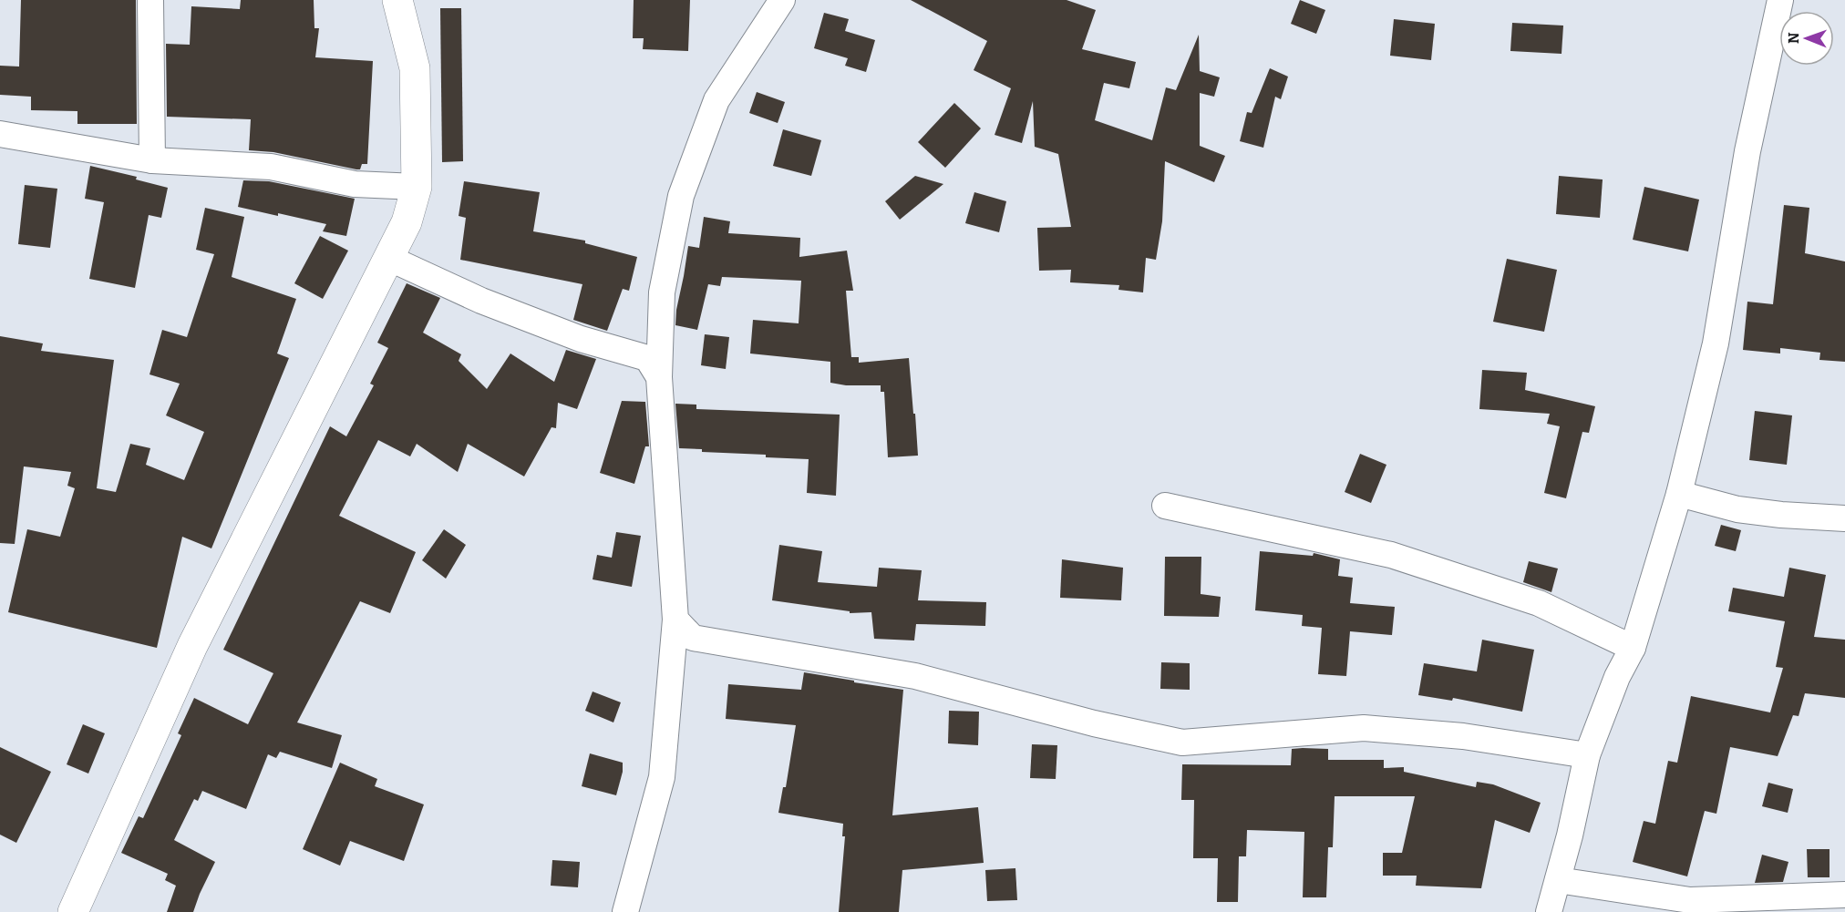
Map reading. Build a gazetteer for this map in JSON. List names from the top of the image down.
{
  "north": "left"
}
